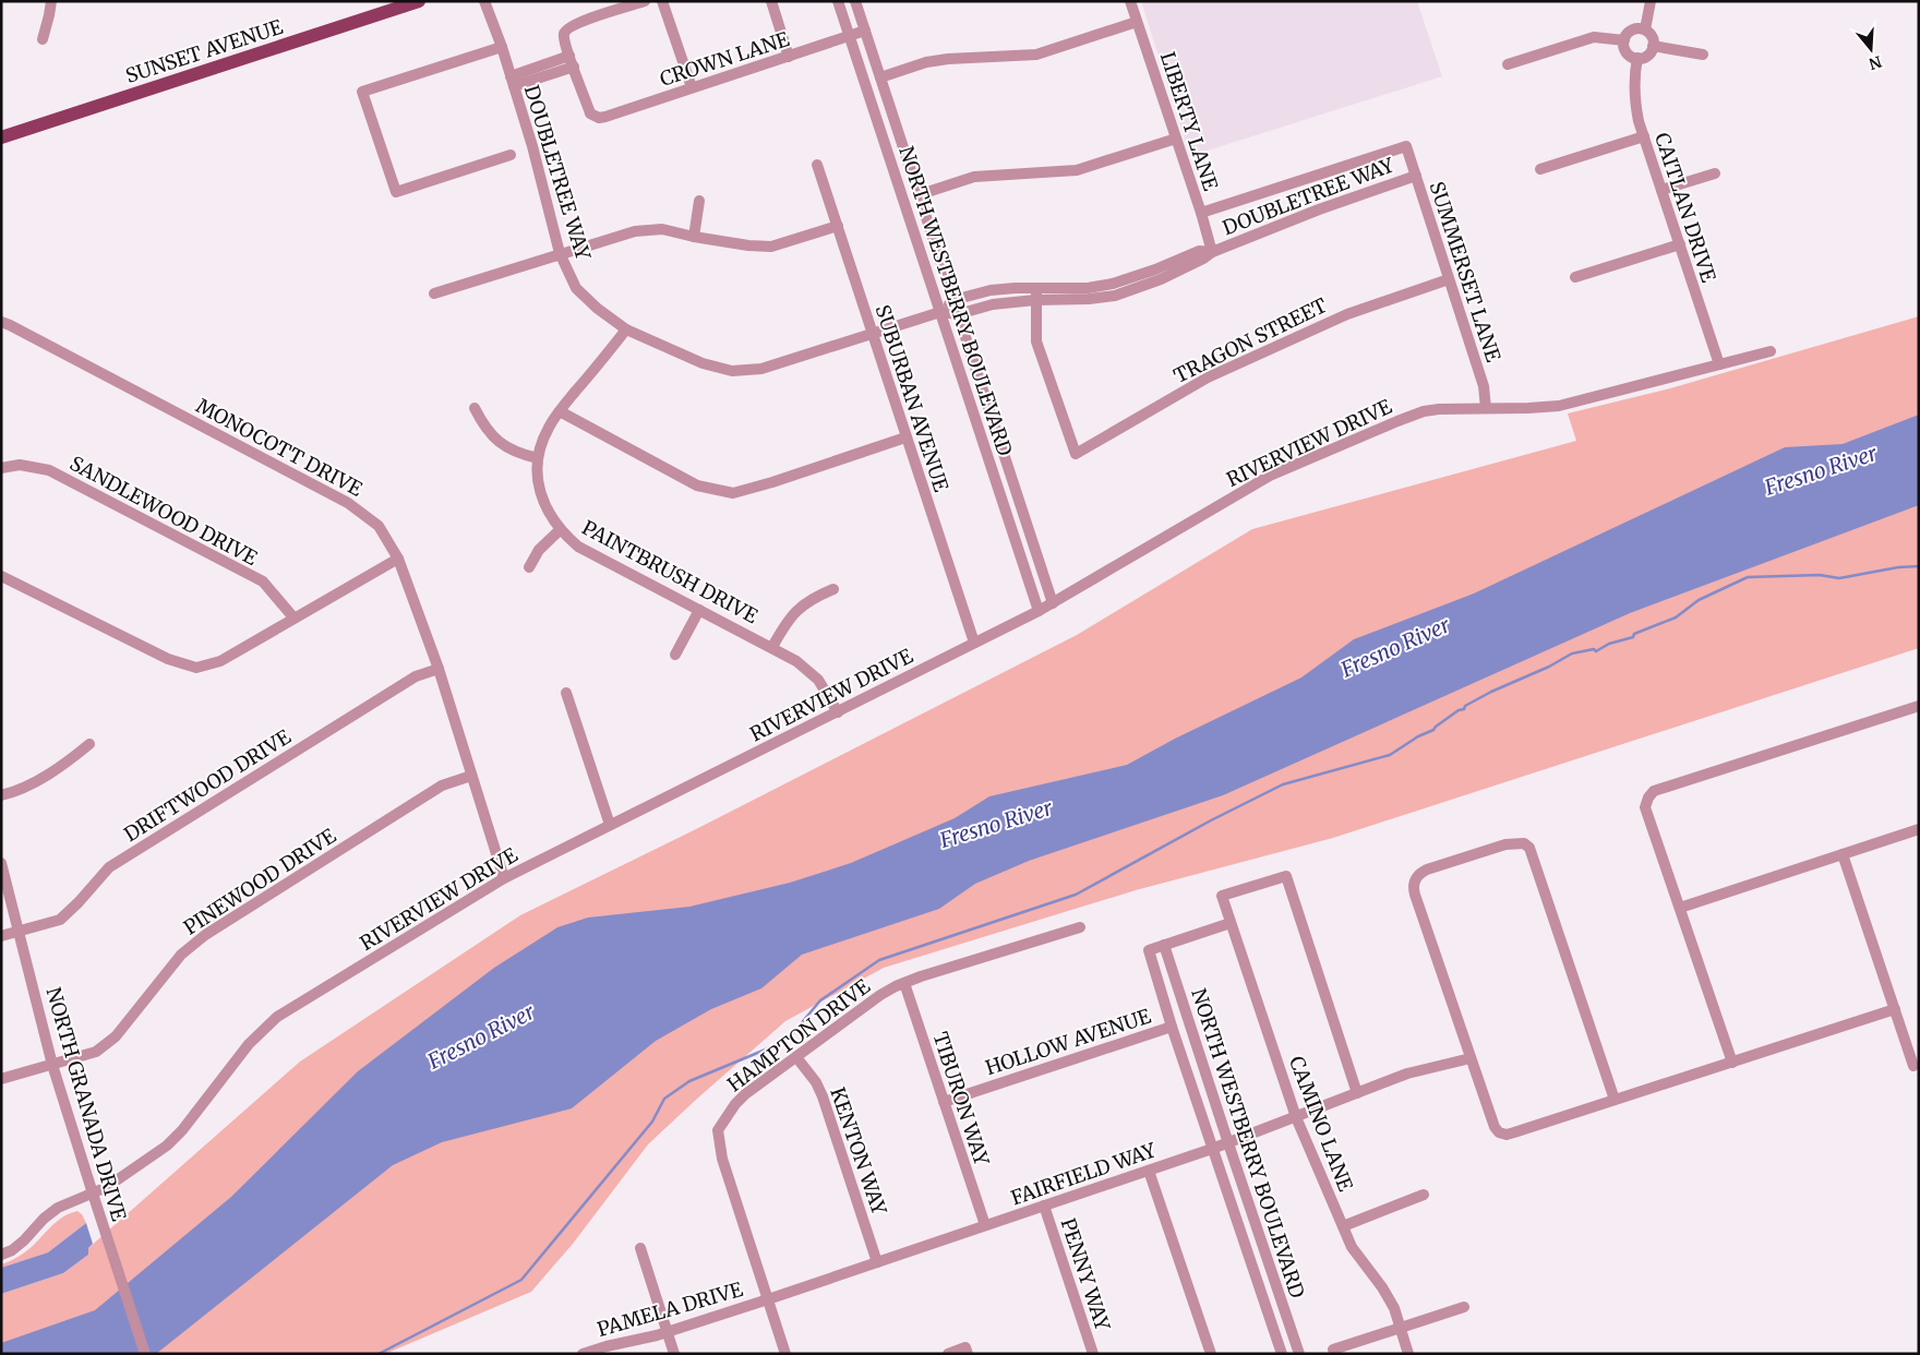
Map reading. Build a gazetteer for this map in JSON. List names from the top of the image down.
{
  "streets": {
    "main road": ["SUNSET AVENUE"],
    "street": [
      "CROWN LANE",
      "LIBERTY LANE",
      "DOUBLETREE WAY",
      "CAITLAN DRIVE",
      "SUMMERSET LANE",
      "NORTH WESTBERRY BOULEVARD",
      "TRAGON STREET",
      "SUBURBAN AVENUE",
      "RIVERVIEW DRIVE",
      "MONOCOTT DRIVE",
      "SANDLEWOOD DRIVE",
      "PAINTBRUSH DRIVE",
      "DRIFTWOOD DRIVE",
      "PINEWOOD DRIVE",
      "HAMPTON DRIVE",
      "HOLLOW AVENUE",
      "TIBURON WAY",
      "NORTH GRANADA DRIVE",
      "CAMINO LANE",
      "KENTON WAY",
      "FAIRFIELD WAY",
      "PENNY WAY",
      "PAMELA DRIVE"
    ]
  },
  "crossings": [
    ["CROWN LANE", "NORTH WESTBERRY BOULEVARD"],
    ["LIBERTY LANE", "DOUBLETREE WAY"],
    ["DOUBLETREE WAY", "SUMMERSET LANE"],
    ["DOUBLETREE WAY", "NORTH WESTBERRY BOULEVARD"],
    ["DOUBLETREE WAY", "TRAGON STREET"],
    ["DOUBLETREE WAY", "SUBURBAN AVENUE"],
    ["DOUBLETREE WAY", "PAINTBRUSH DRIVE"],
    ["CAITLAN DRIVE", "RIVERVIEW DRIVE"],
    ["SUMMERSET LANE", "TRAGON STREET"],
    ["SUMMERSET LANE", "RIVERVIEW DRIVE"],
    ["NORTH WESTBERRY BOULEVARD", "RIVERVIEW DRIVE"],
    ["NORTH WESTBERRY BOULEVARD", "HOLLOW AVENUE"],
    ["NORTH WESTBERRY BOULEVARD", "FAIRFIELD WAY"],
    ["SUBURBAN AVENUE", "RIVERVIEW DRIVE"],
    ["RIVERVIEW DRIVE", "MONOCOTT DRIVE"],
    ["RIVERVIEW DRIVE", "PAINTBRUSH DRIVE"],
    ["RIVERVIEW DRIVE", "NORTH GRANADA DRIVE"],
    ["MONOCOTT DRIVE", "DRIFTWOOD DRIVE"],
    ["MONOCOTT DRIVE", "PINEWOOD DRIVE"],
    ["DRIFTWOOD DRIVE", "NORTH GRANADA DRIVE"],
    ["PINEWOOD DRIVE", "NORTH GRANADA DRIVE"],
    ["HAMPTON DRIVE", "TIBURON WAY"],
    ["HAMPTON DRIVE", "KENTON WAY"],
    ["HAMPTON DRIVE", "FAIRFIELD WAY"],
    ["HAMPTON DRIVE", "PAMELA DRIVE"],
    ["HOLLOW AVENUE", "TIBURON WAY"],
    ["TIBURON WAY", "FAIRFIELD WAY"],
    ["CAMINO LANE", "FAIRFIELD WAY"],
    ["KENTON WAY", "FAIRFIELD WAY"],
    ["FAIRFIELD WAY", "PENNY WAY"],
    ["FAIRFIELD WAY", "PAMELA DRIVE"]
  ],
  "water": ["Fresno River"],
  "north": "bottom"
}
